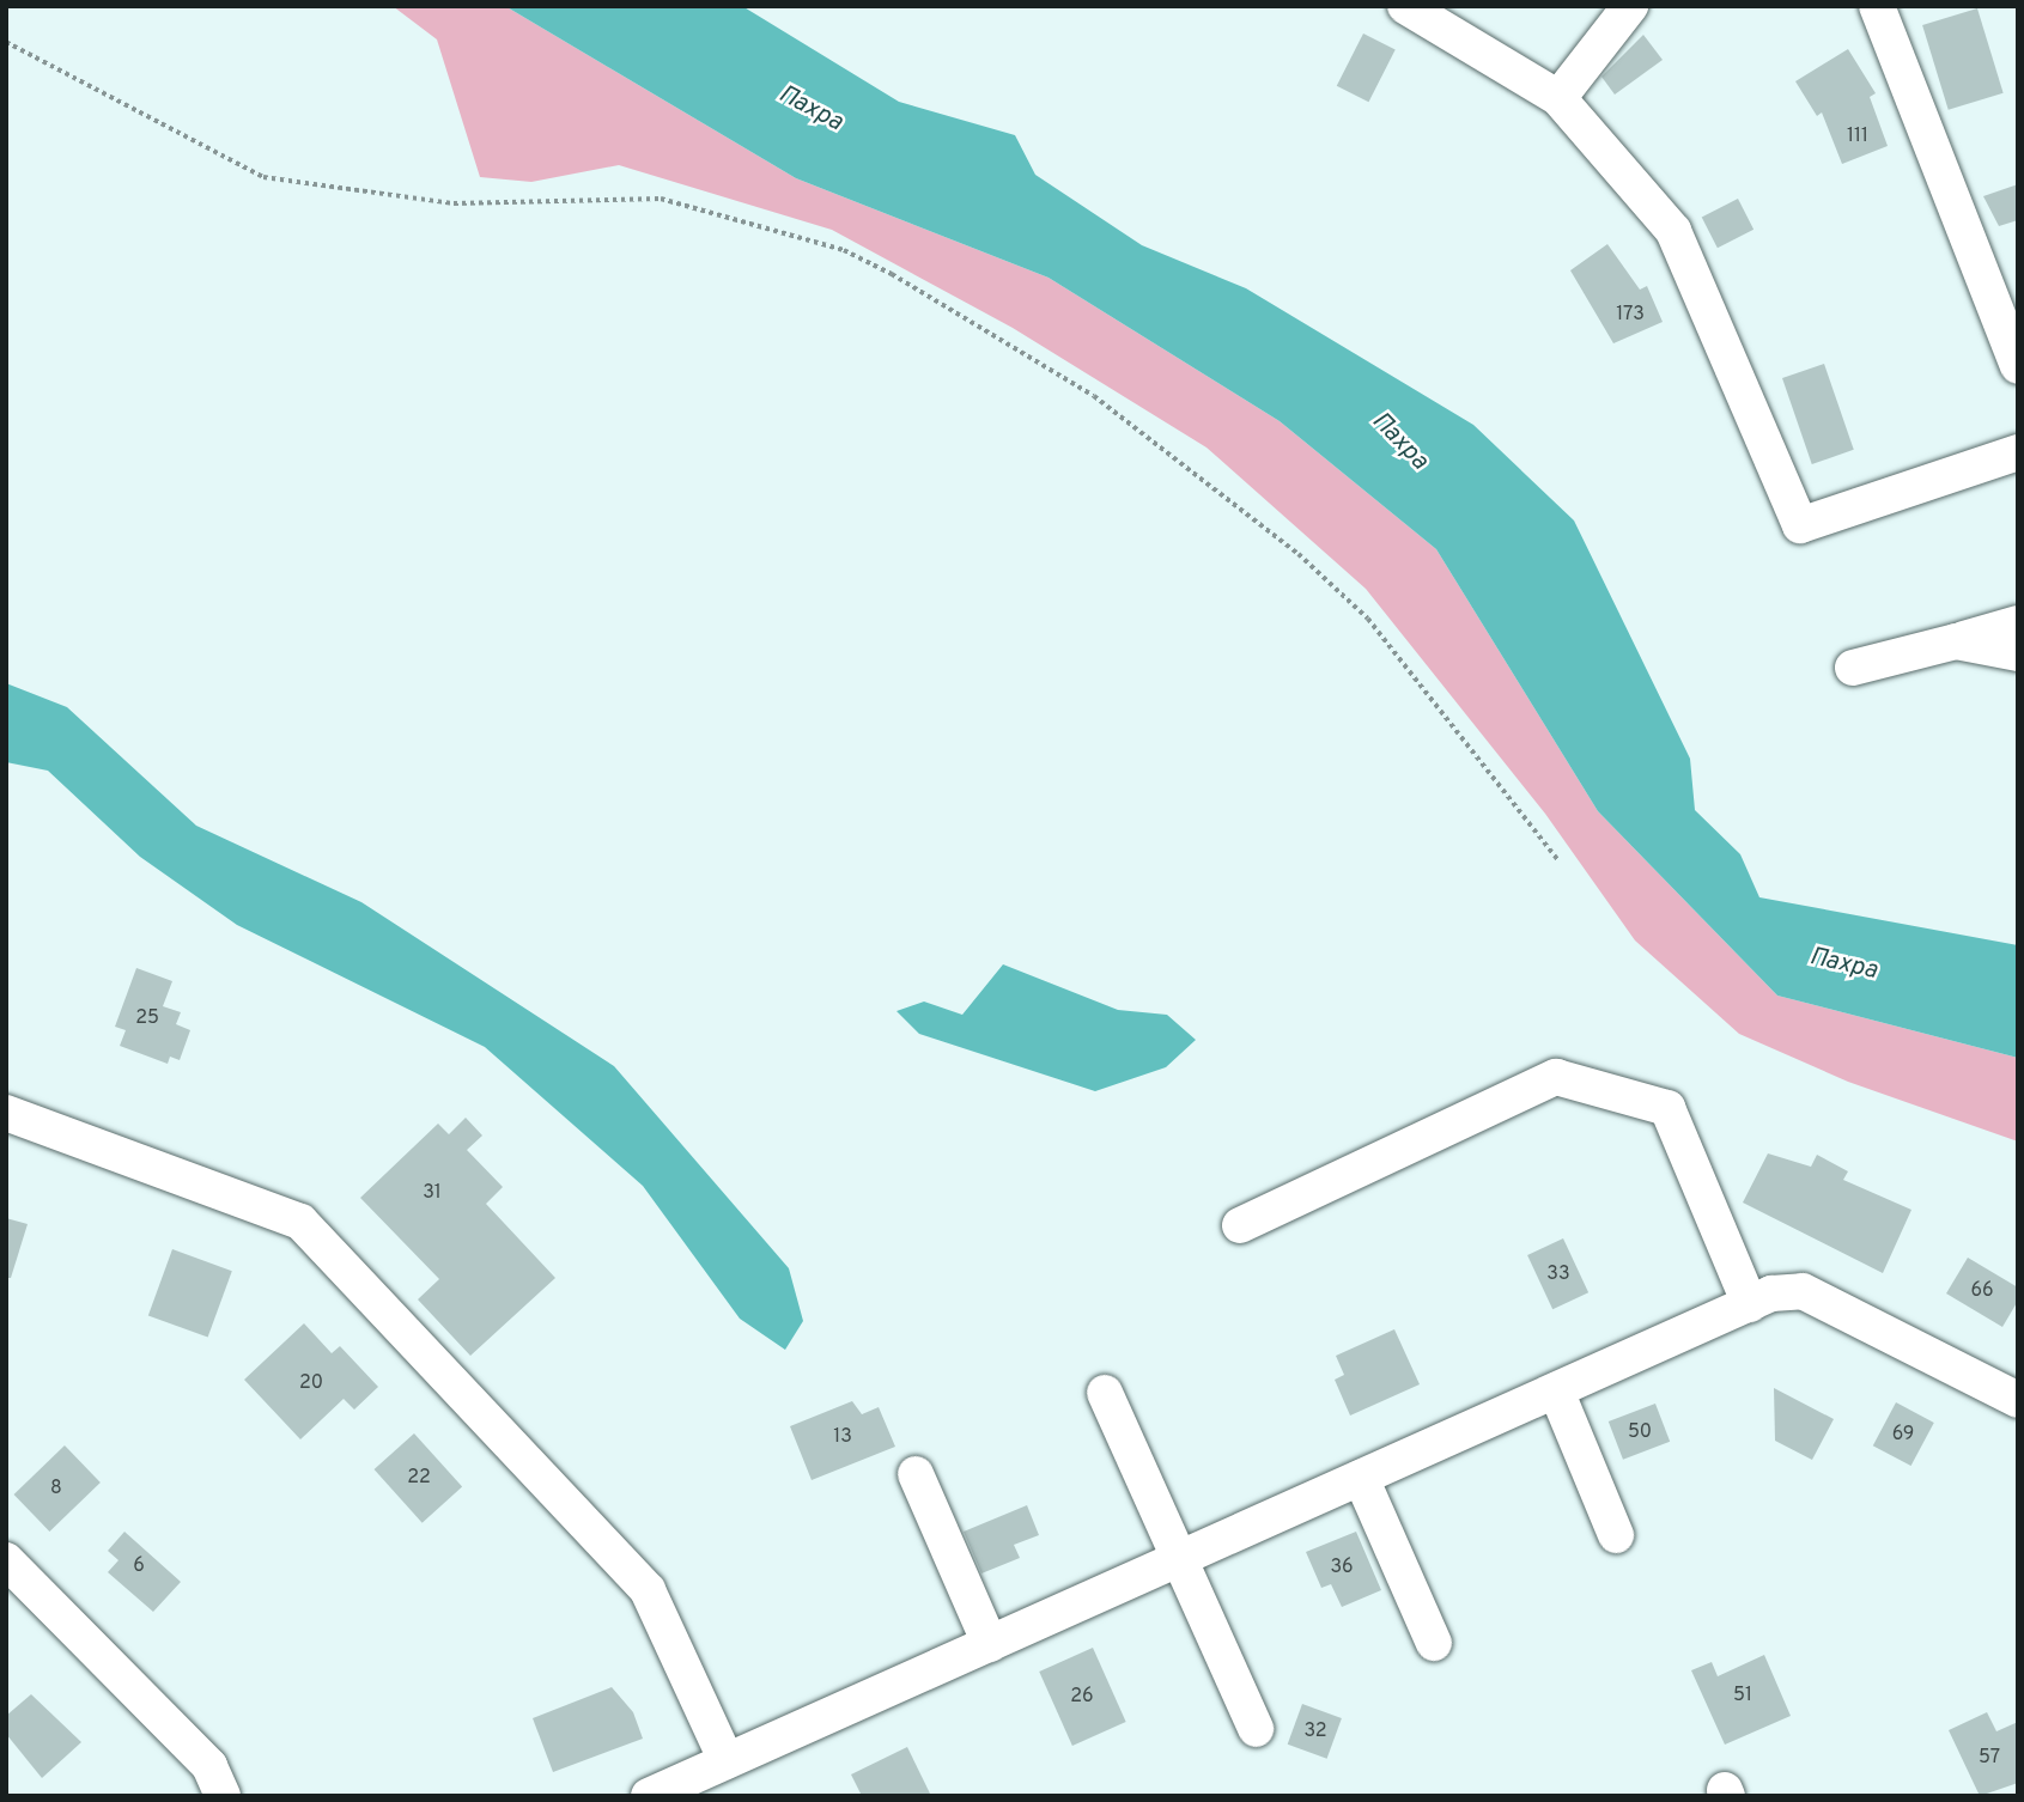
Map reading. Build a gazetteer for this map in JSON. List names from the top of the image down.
{
  "water": ["Пахра"],
  "house_numbers": [
    "111",
    "173",
    "25",
    "31",
    "33",
    "66",
    "20",
    "50",
    "69",
    "13",
    "22",
    "8",
    "6",
    "36",
    "51",
    "26",
    "32",
    "57"
  ]
}
